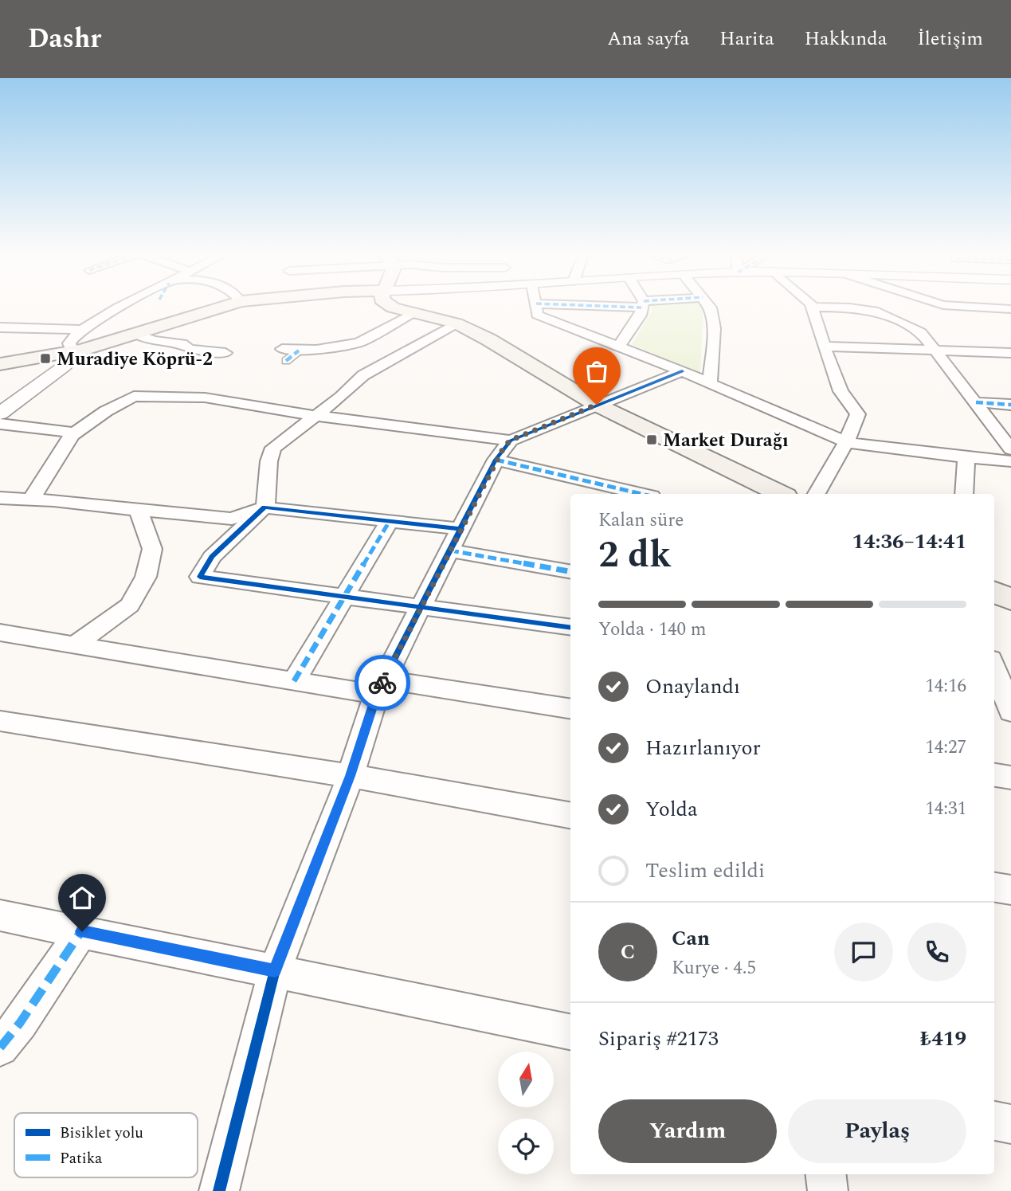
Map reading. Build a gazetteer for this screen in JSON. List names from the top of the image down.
{
  "places": {
    "transit": ["Muradiye Köprü-2", "Market Durağı"]
  },
  "legend": ["Bisiklet yolu", "Patika"],
  "north": "top",
  "page": {
    "header": "Dashr",
    "nav": [
      "Ana sayfa",
      "Harita",
      "Hakkında",
      "İletişim"
    ],
    "heading": ["2 dk", "Kalan süre", "14:36–14:41"],
    "panel": [
      "Can",
      "Kurye · 4.5",
      "Sipariş #2173",
      "₺419"
    ],
    "bar": "Yolda · 140 m",
    "list": [
      ["Onaylandı", "14:16"],
      ["Hazırlanıyor", "14:27"],
      ["Yolda", "14:31"],
      "Teslim edildi"
    ],
    "round": "C",
    "buttons": ["Yardım", "Paylaş"]
  }
}
